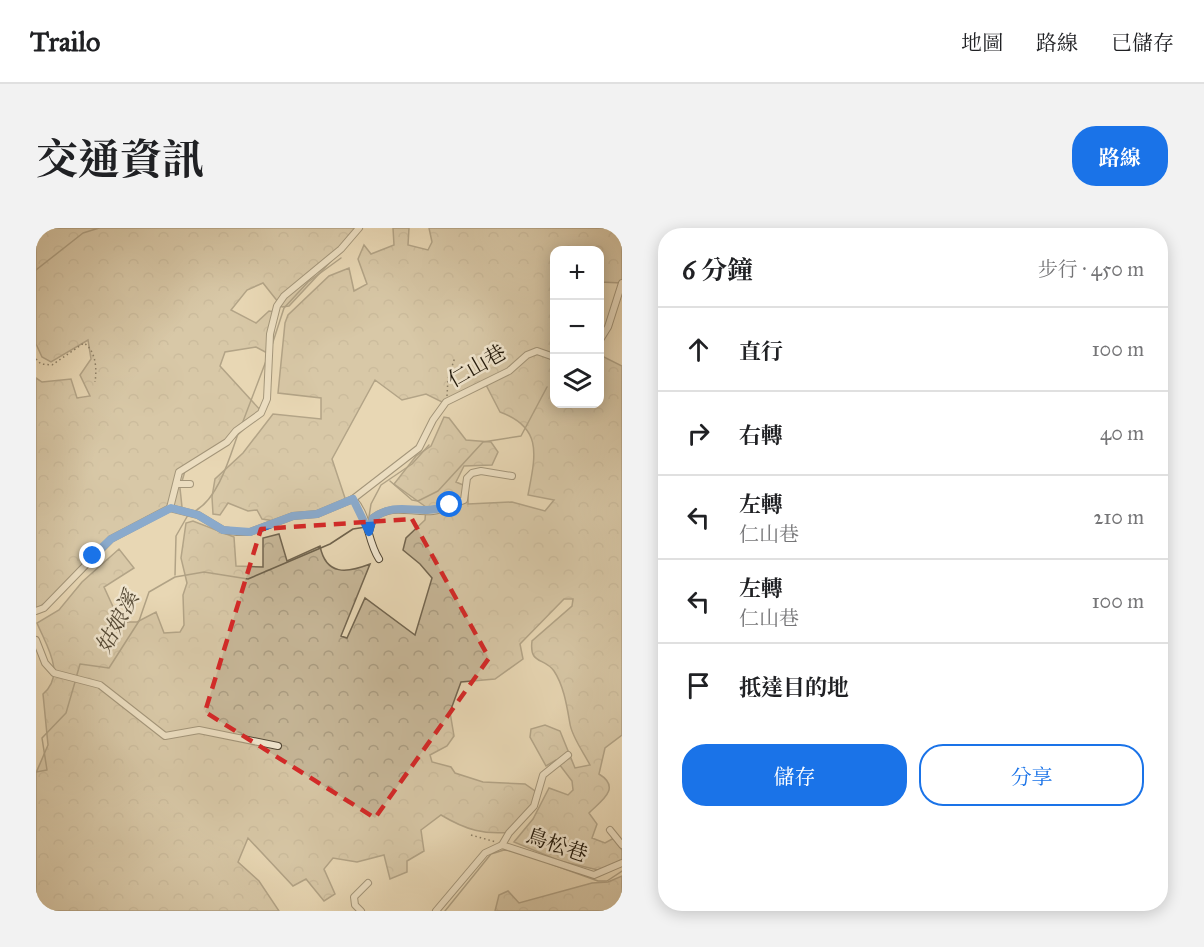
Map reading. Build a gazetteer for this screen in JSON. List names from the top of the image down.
{
  "streets": {
    "lane": ["仁山巷", "鳥松巷"]
  },
  "water": ["姑娘溪"],
  "page": {
    "header": "Trailo",
    "nav": ["地圖", "路線", "已儲存"],
    "title": "交通資訊",
    "buttons": [
      "路線",
      ["儲存", "分享"]
    ],
    "heading": ["6 分鐘", "步行 · 450 m"],
    "map_buttons": ["+", "−"],
    "list": [
      ["直行", "100 m"],
      ["右轉", "40 m"],
      ["左轉", "仁山巷", "210 m"],
      ["左轉", "仁山巷", "100 m"],
      "抵達目的地"
    ]
  }
}
